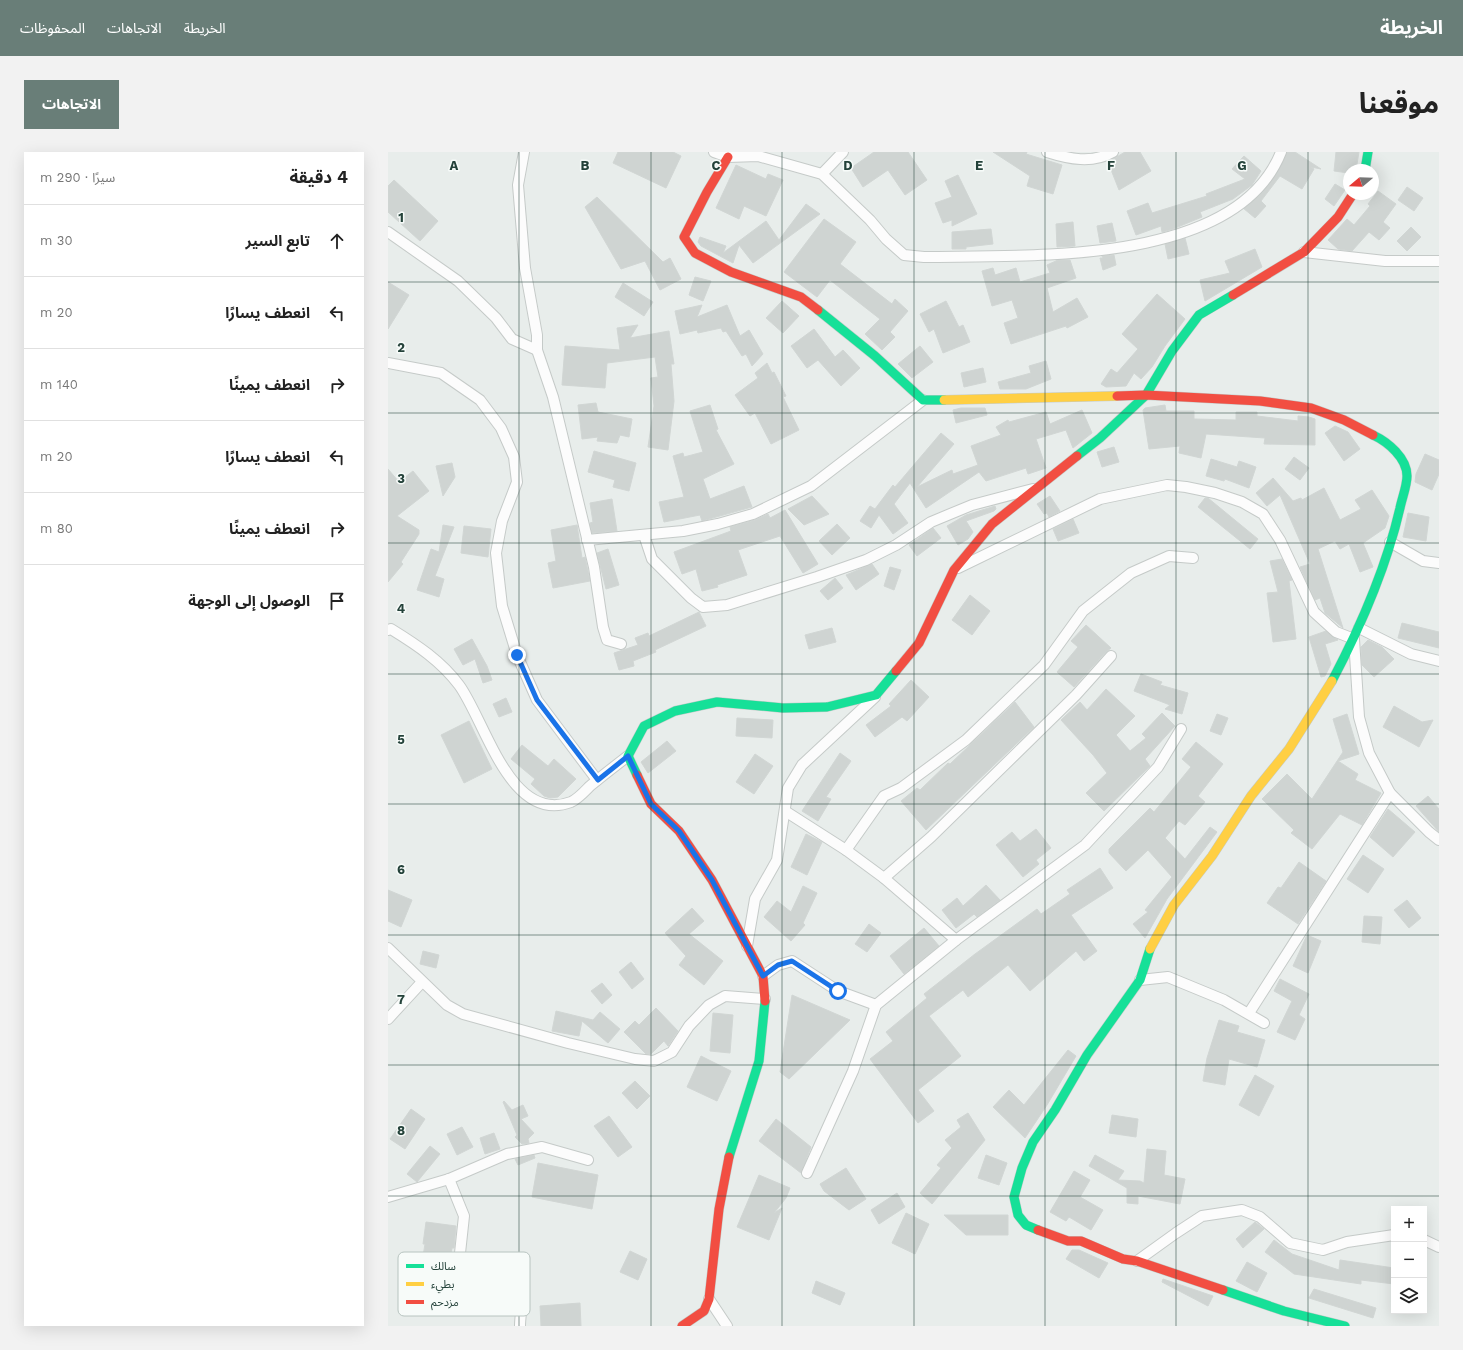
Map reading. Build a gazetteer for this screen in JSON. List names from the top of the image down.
{
  "legend": ["سالك", "بطيء", "مزدحم"],
  "north": "left",
  "page": {
    "header": "الخريطة",
    "nav": ["الخريطة", "الاتجاهات", "المحفوظات"],
    "title": "موقعنا",
    "buttons": "الاتجاهات",
    "heading": ["4 دقيقة", "سيرًا · 290 m"],
    "list": [
      ["تابع السير", "30 m"],
      ["انعطف يسارًا", "20 m"],
      ["انعطف يمينًا", "140 m"],
      ["انعطف يسارًا", "20 m"],
      ["انعطف يمينًا", "80 m"],
      "الوصول إلى الوجهة"
    ],
    "map_buttons": ["+", "−"]
  },
  "grid": {
    "columns": [
      "A",
      "B",
      "C",
      "D",
      "E",
      "F",
      "G"
    ],
    "rows": [
      "1",
      "2",
      "3",
      "4",
      "5",
      "6",
      "7",
      "8"
    ]
  }
}
